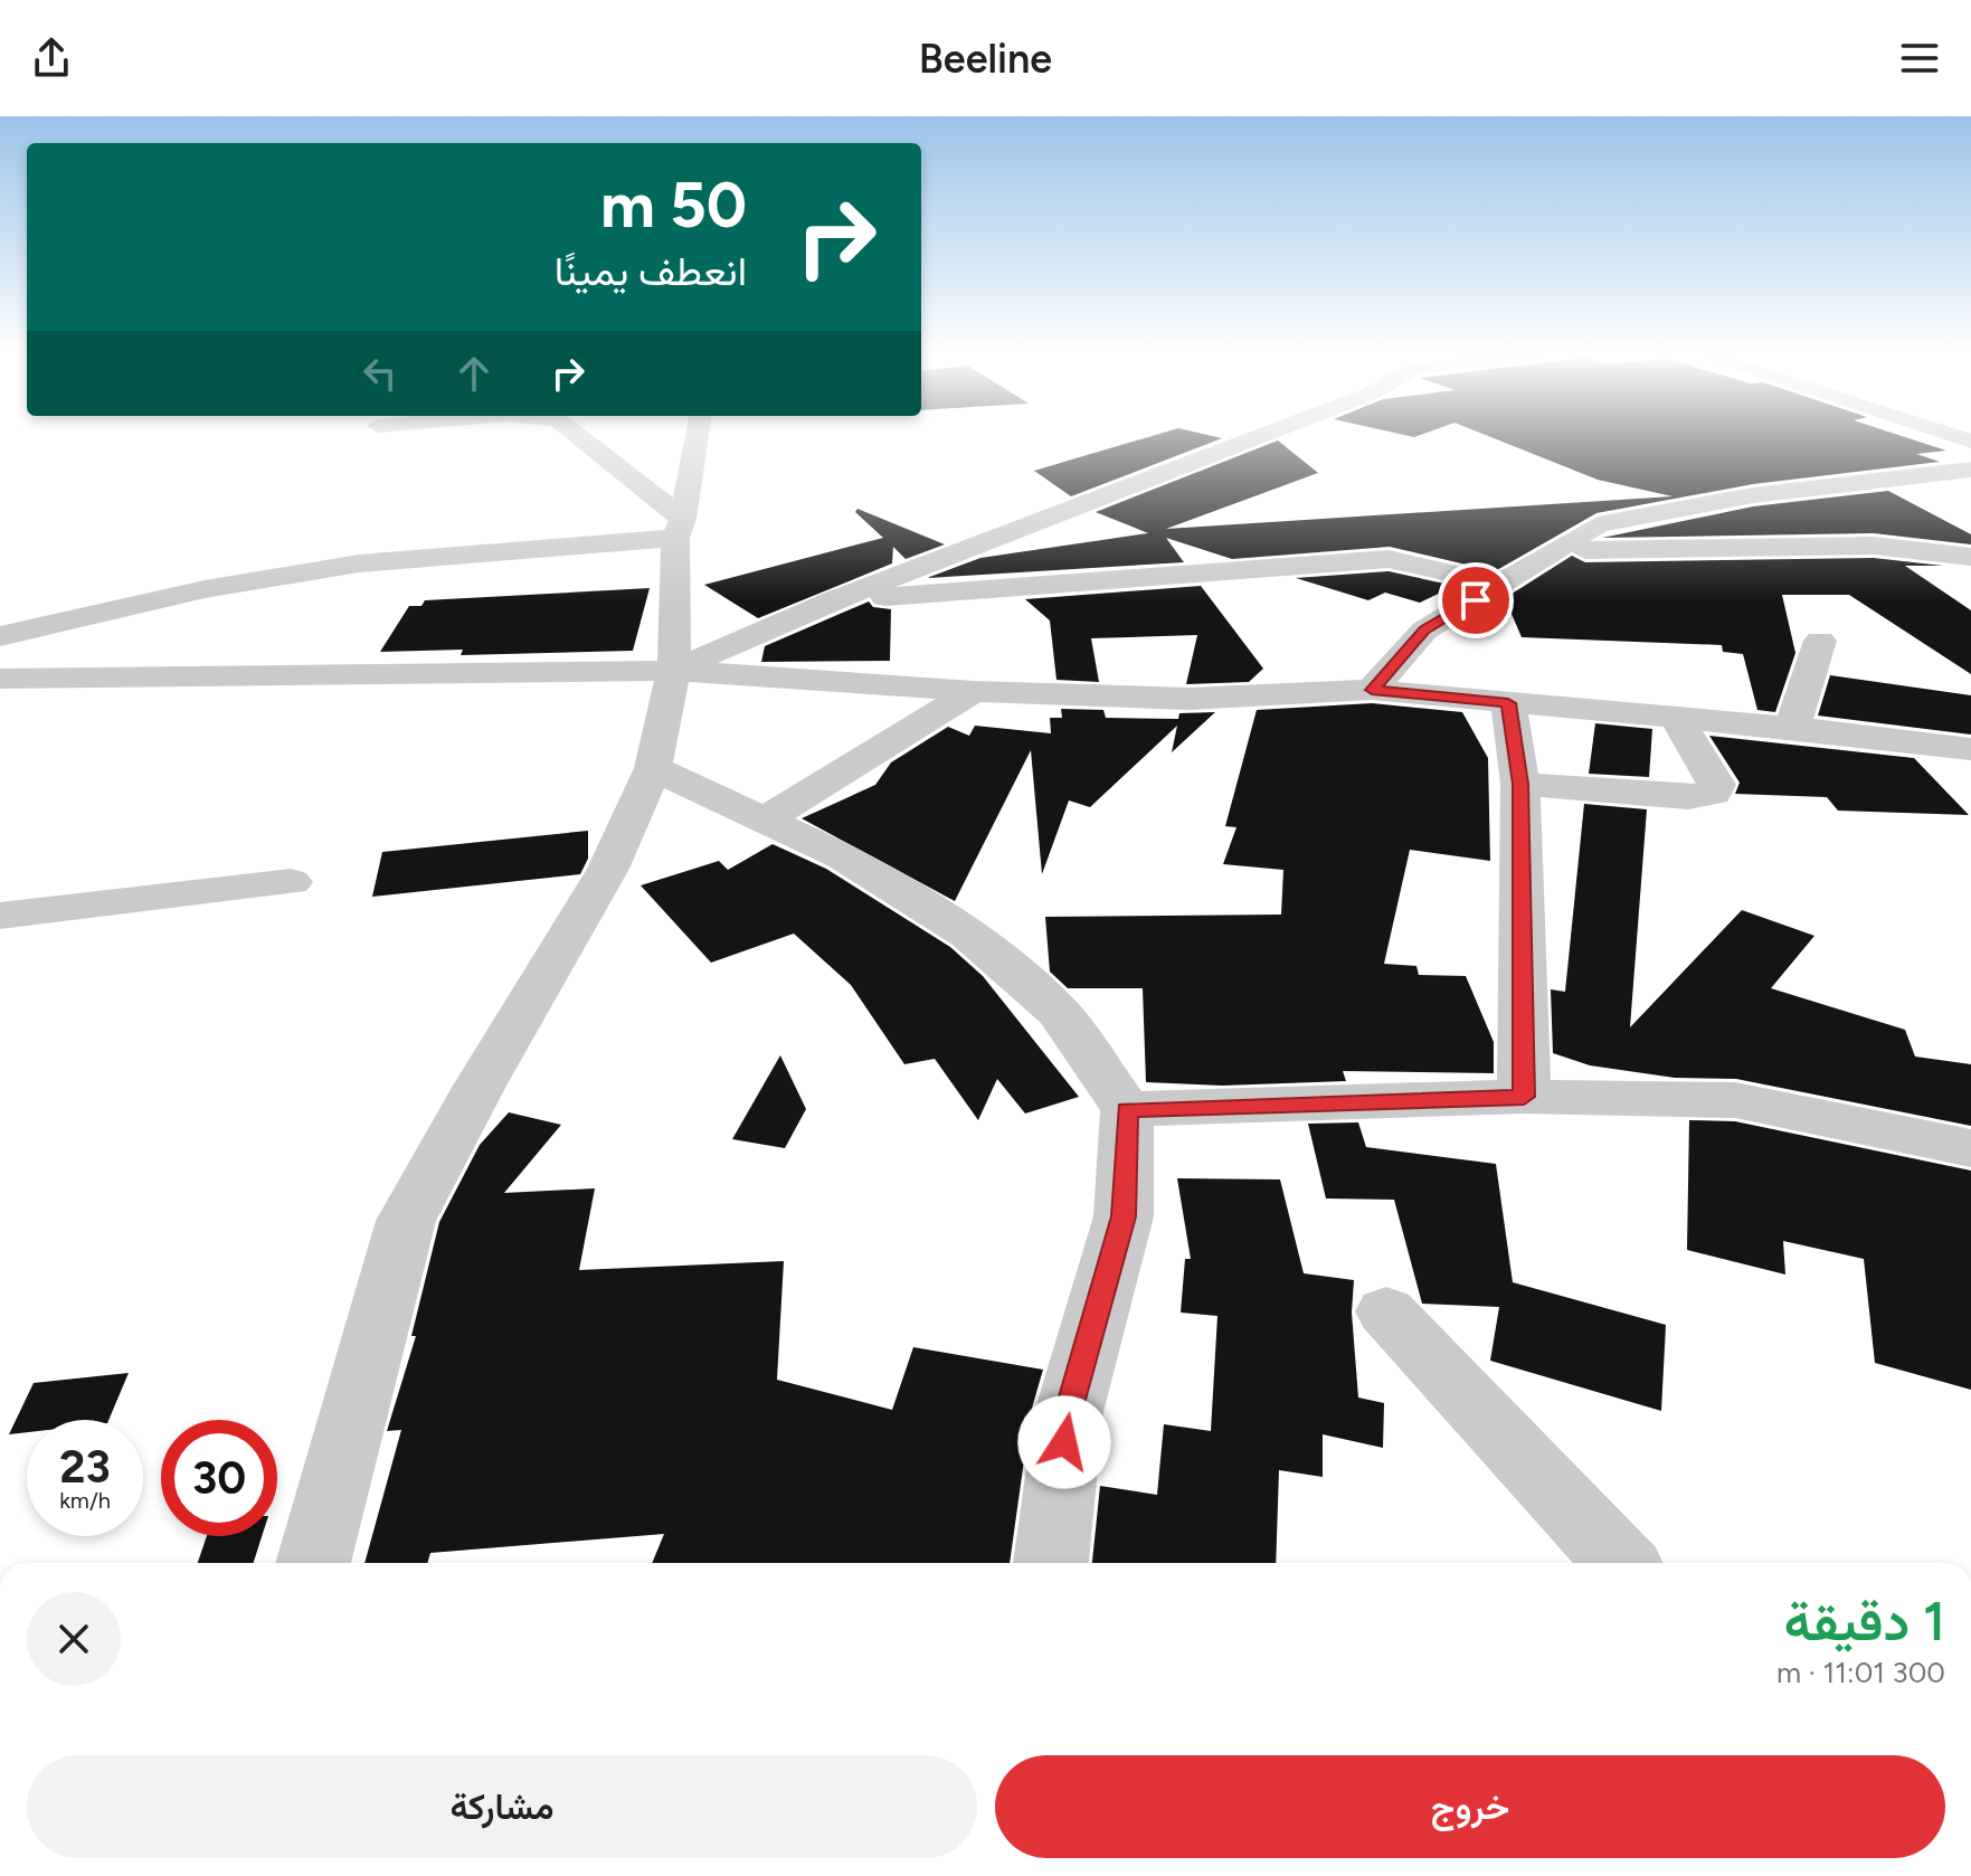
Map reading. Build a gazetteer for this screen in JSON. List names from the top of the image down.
{
  "page": {
    "header": "Beeline",
    "turn": ["50 m", "انعطف يمينًا"],
    "speed": "23 km/h",
    "limit": "30",
    "heading": ["1 دقيقة", "300 m · 11:01"],
    "buttons": ["خروج", "مشاركة"]
  }
}
